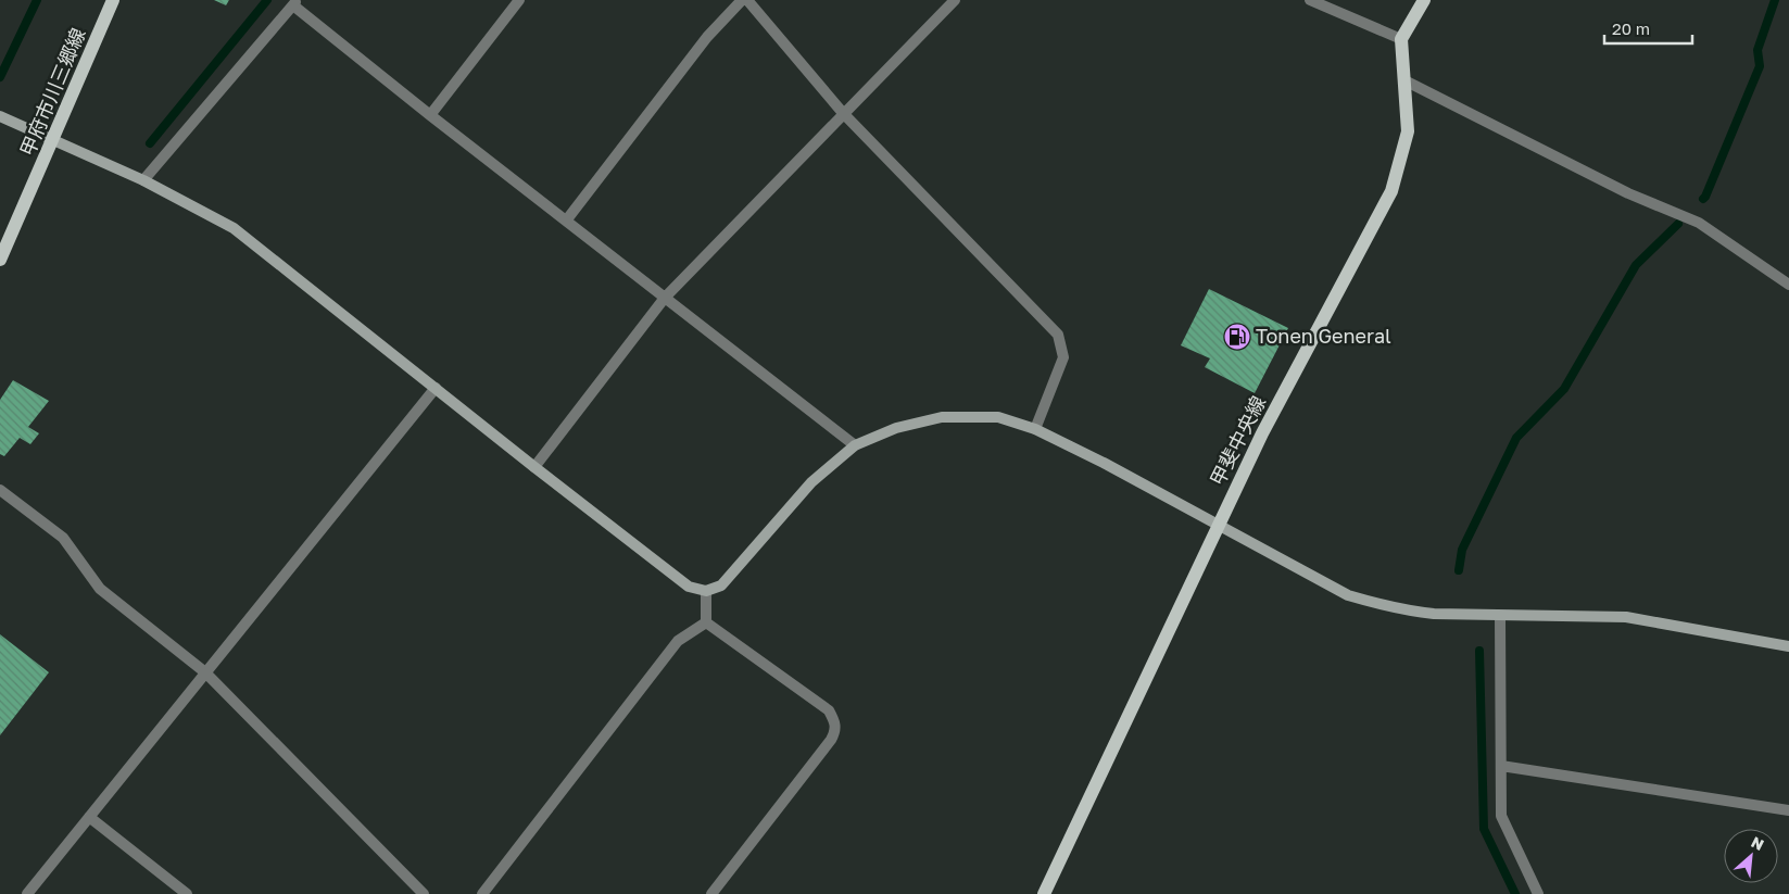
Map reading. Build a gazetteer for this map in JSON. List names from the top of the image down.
{
  "streets": {
    "main road": ["甲府市川三郷線", "甲斐中央線"]
  },
  "places": {
    "fuel station": ["Tonen General"]
  },
  "scale_bar": "20 m",
  "north": "top right"
}
